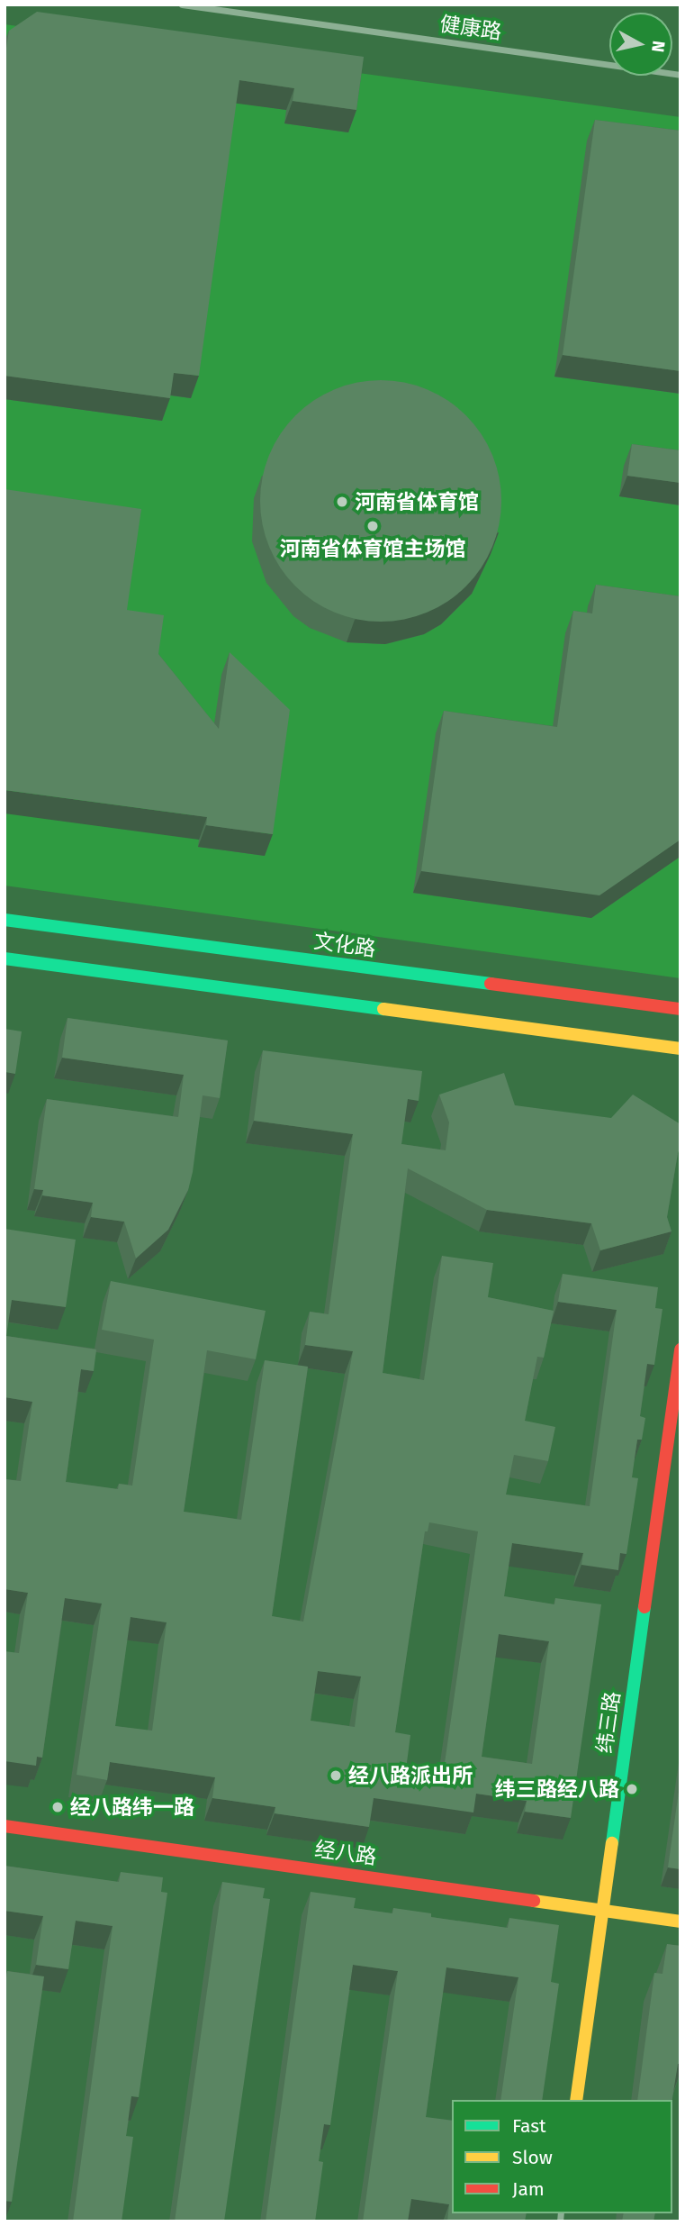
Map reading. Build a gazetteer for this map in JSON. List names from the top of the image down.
{
  "streets": {
    "street": [
      "健康路",
      "文化路",
      "纬三路",
      "经八路"
    ]
  },
  "crossings": [
    ["纬三路", "经八路"]
  ],
  "places": [
    "河南省体育馆",
    "河南省体育馆主场馆",
    "经八路派出所",
    "纬三路经八路",
    "经八路纬一路"
  ],
  "legend": ["Fast", "Slow", "Jam"],
  "north": "right"
}
